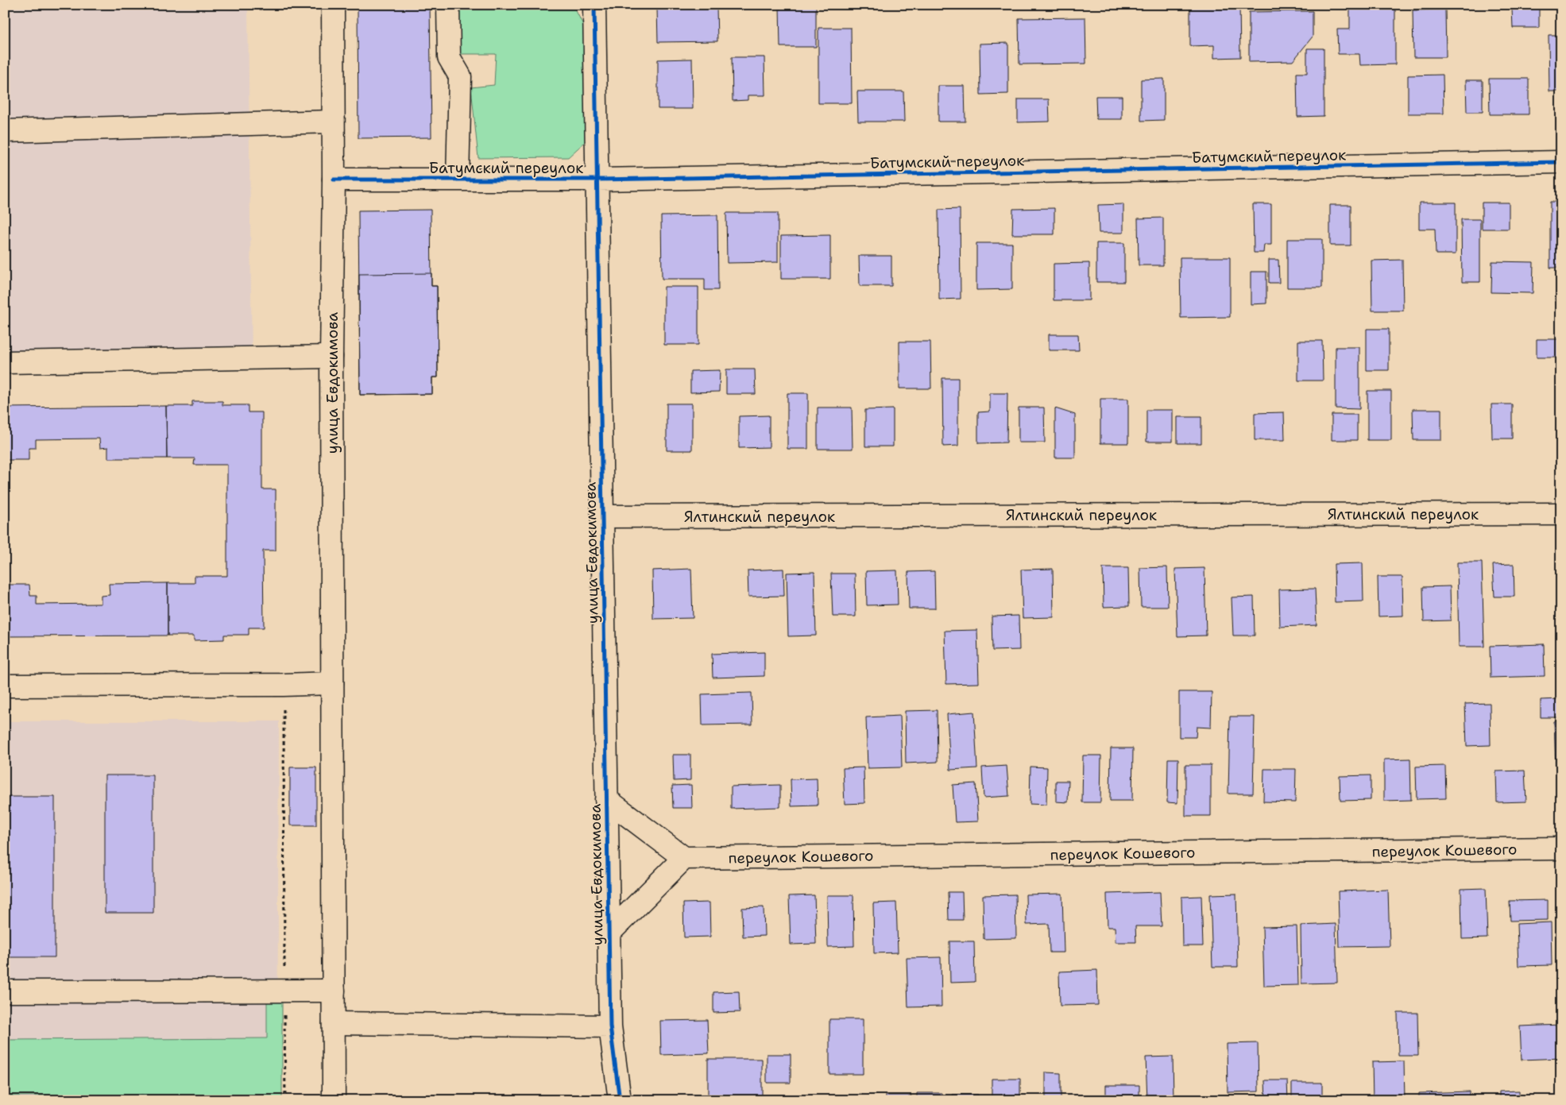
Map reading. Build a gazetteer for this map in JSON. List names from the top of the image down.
{
  "streets": {
    "street": [
      "Батумский переулок",
      "улица Евдокимова",
      "Ялтинский переулок",
      "переулок Кошевого"
    ]
  },
  "crossings": [
    ["Батумский переулок", "улица Евдокимова"],
    ["улица Евдокимова", "Ялтинский переулок"]
  ]
}
